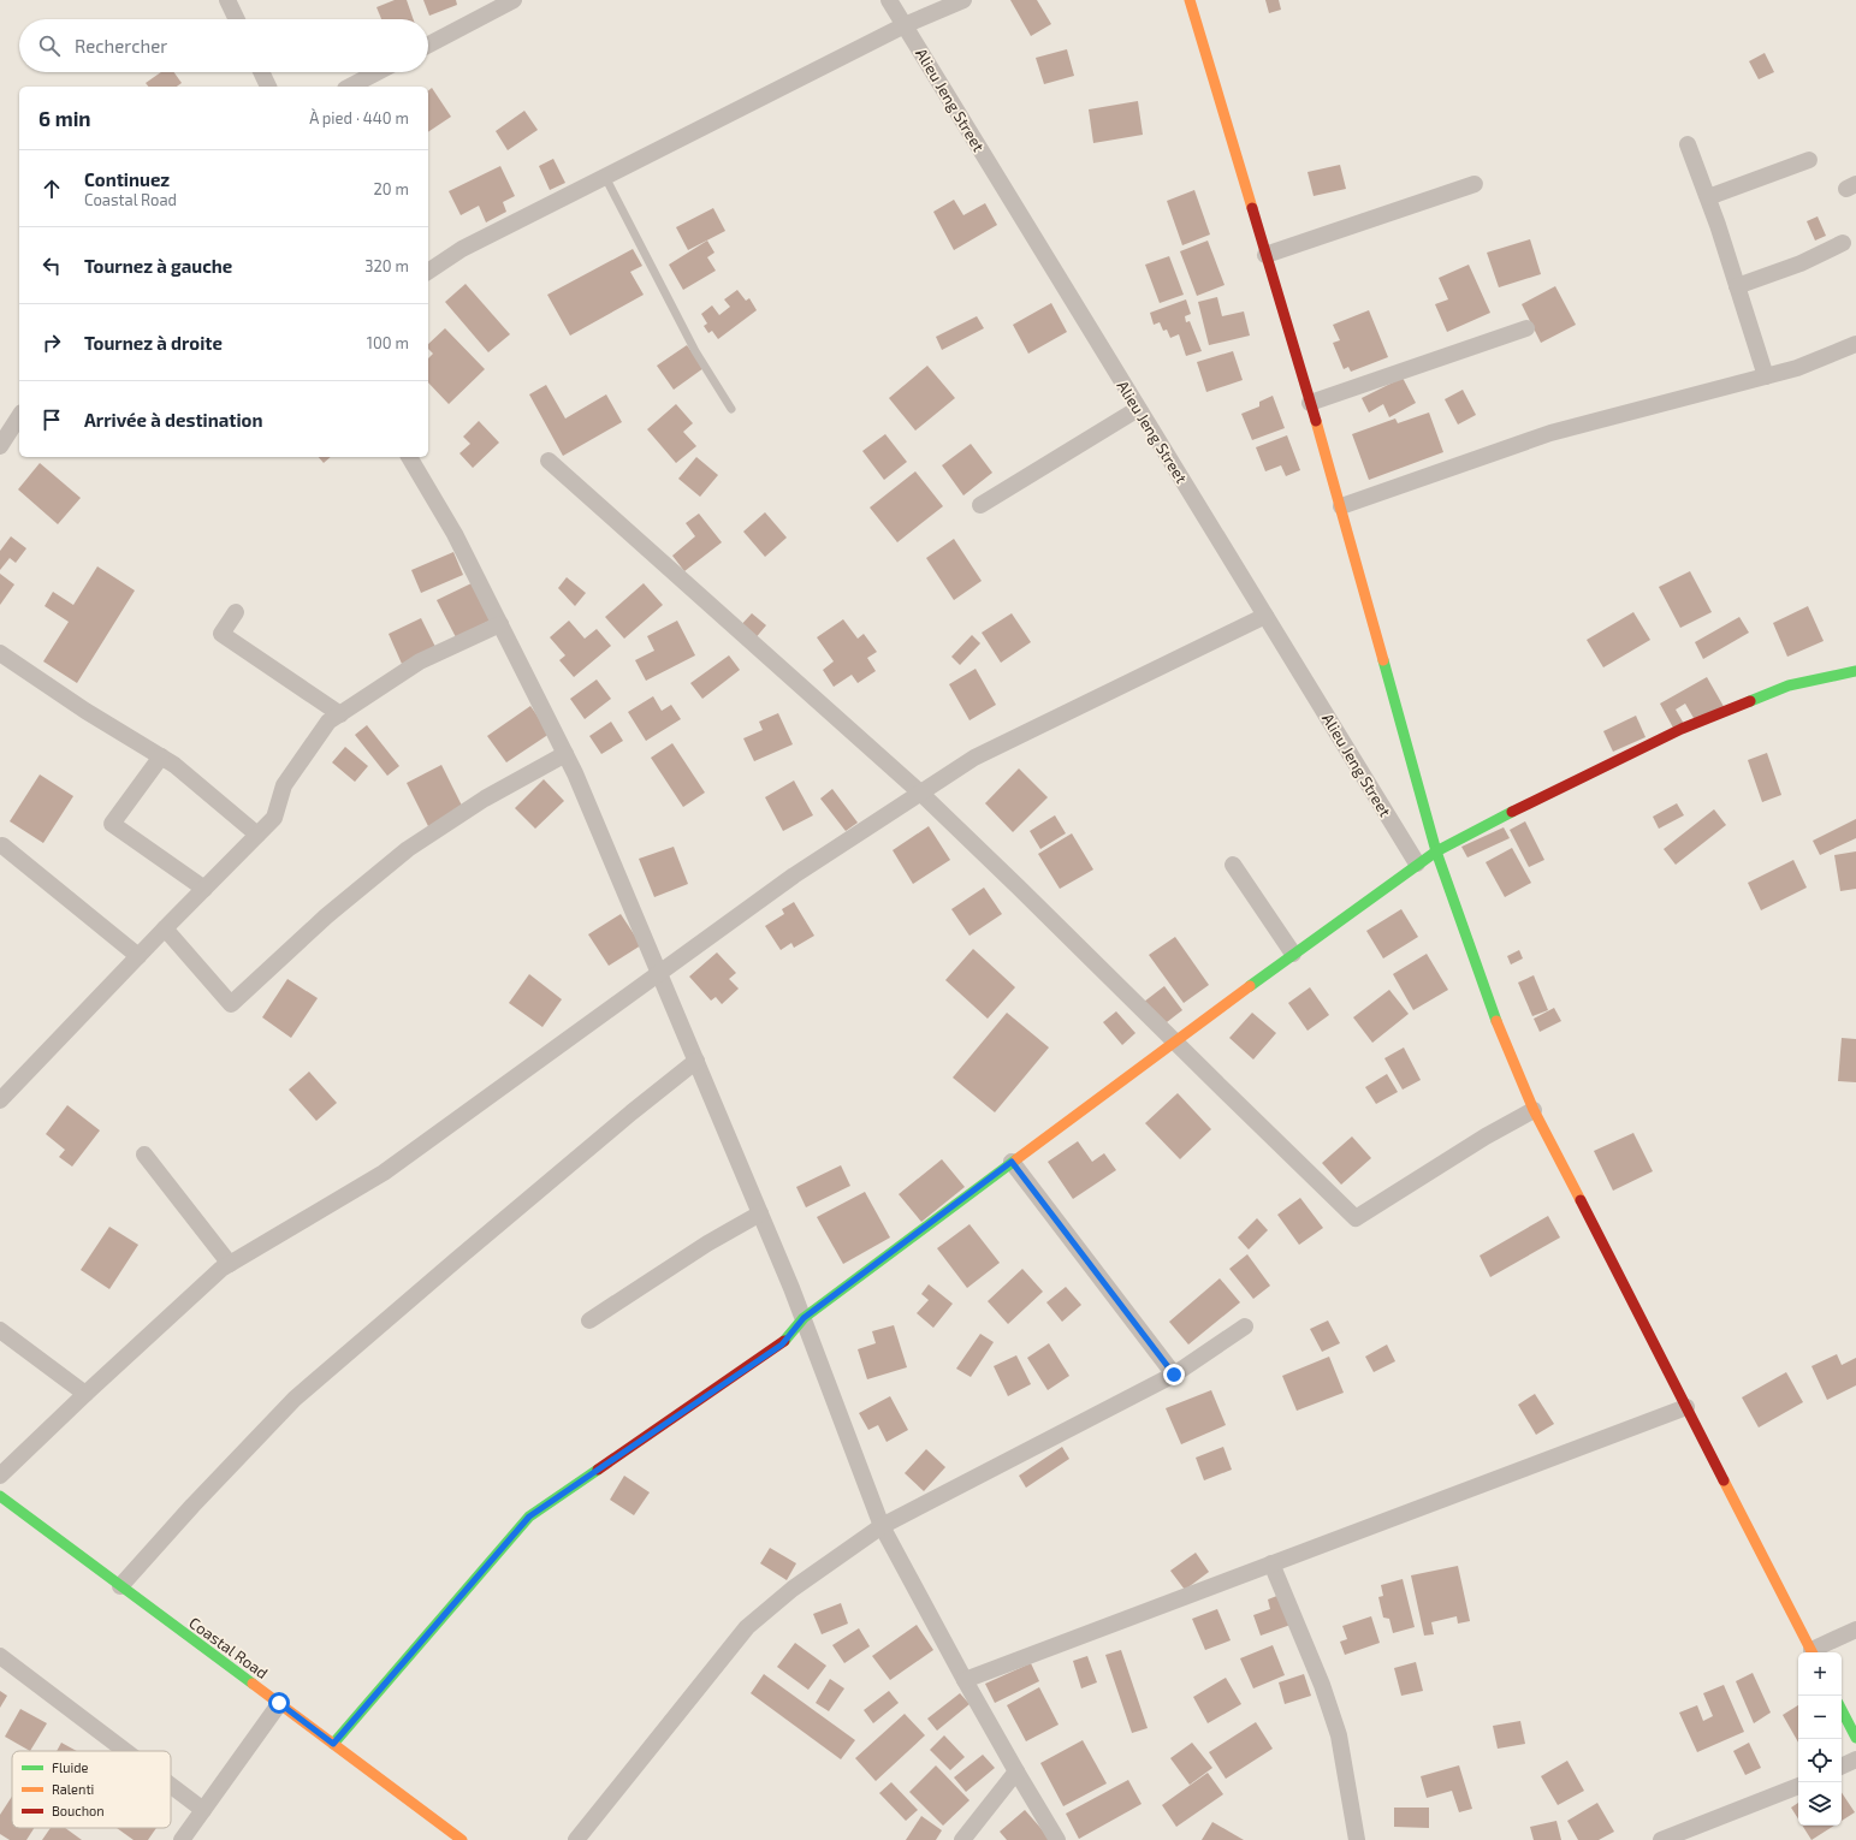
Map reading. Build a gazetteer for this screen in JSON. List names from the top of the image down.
{
  "streets": {
    "street": ["Alieu Jeng Street", "Coastal Road"]
  },
  "legend": ["Fluide", "Ralenti", "Bouchon"],
  "page": {
    "search": "Rechercher",
    "heading": ["6 min", "À pied · 440 m"],
    "list": [
      ["Continuez", "Coastal Road", "20 m"],
      ["Tournez à gauche", "320 m"],
      ["Tournez à droite", "100 m"],
      "Arrivée à destination"
    ],
    "map_buttons": ["+", "−"]
  }
}
